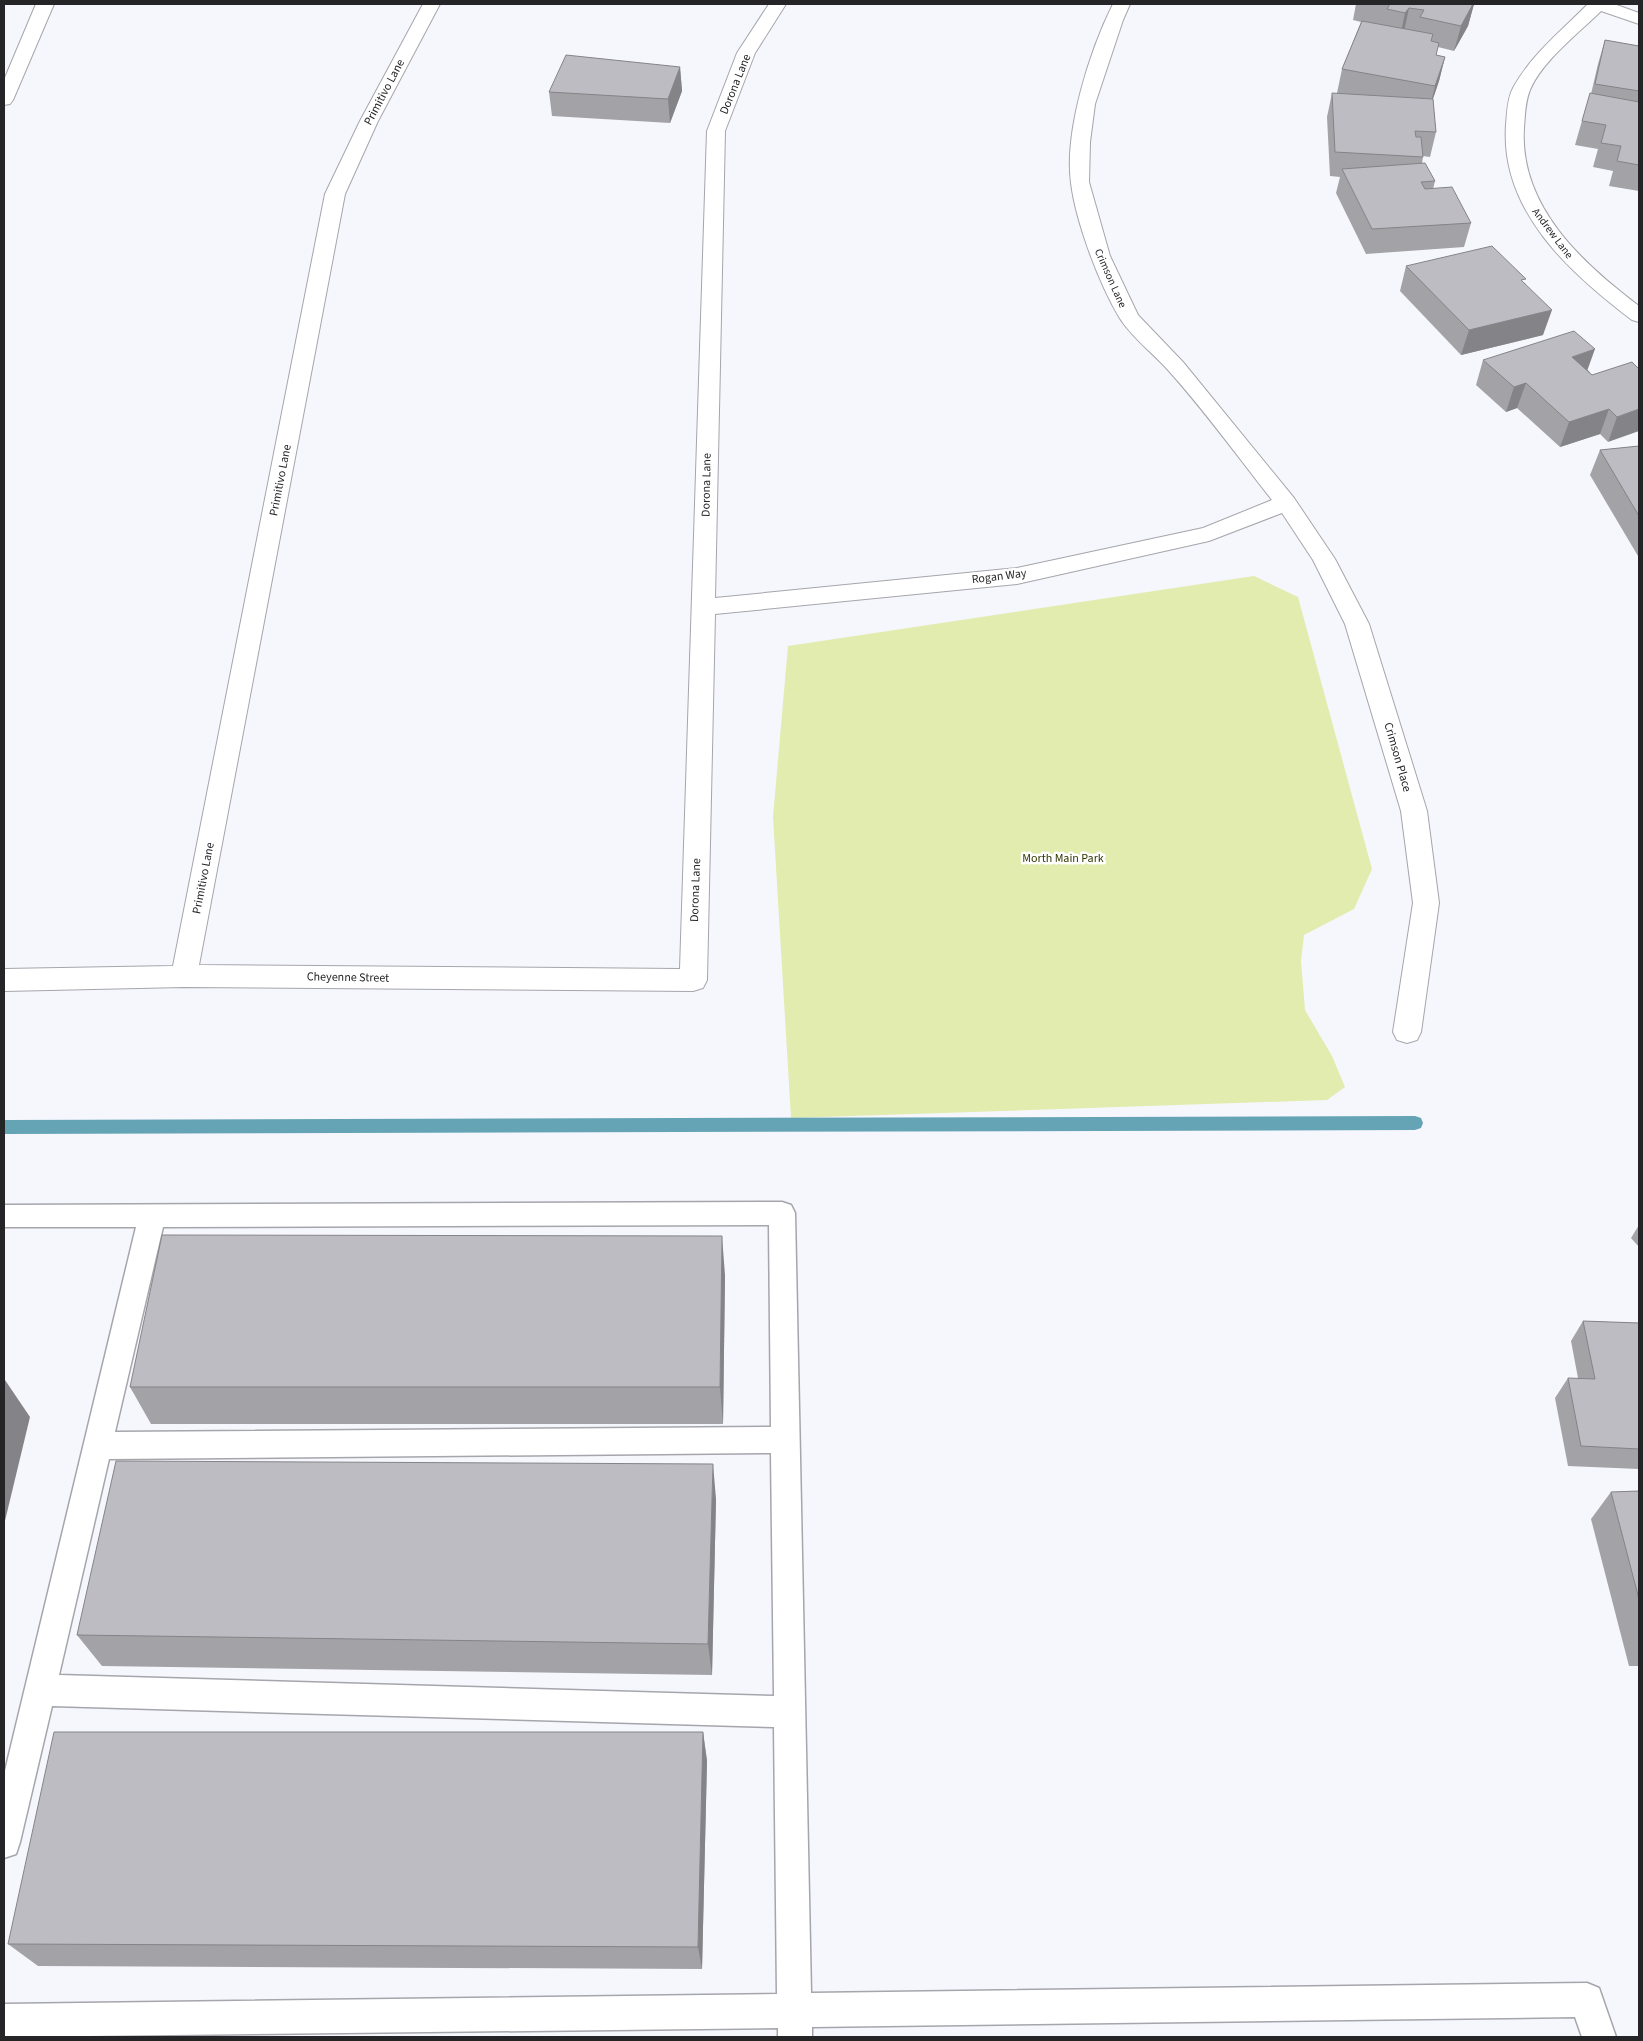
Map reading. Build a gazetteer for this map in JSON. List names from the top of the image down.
{
  "streets": {
    "street": [
      "Dorona Lane",
      "Primitivo Lane",
      "Andrew Lane",
      "Crimson Lane",
      "Rogan Way",
      "Crimson Place",
      "Cheyenne Street"
    ]
  },
  "crossings": [
    ["Dorona Lane", "Rogan Way"],
    ["Dorona Lane", "Cheyenne Street"],
    ["Primitivo Lane", "Cheyenne Street"],
    ["Crimson Lane", "Rogan Way"],
    ["Crimson Lane", "Crimson Place"],
    ["Rogan Way", "Crimson Place"]
  ],
  "parks": ["Morth Main Park"]
}
